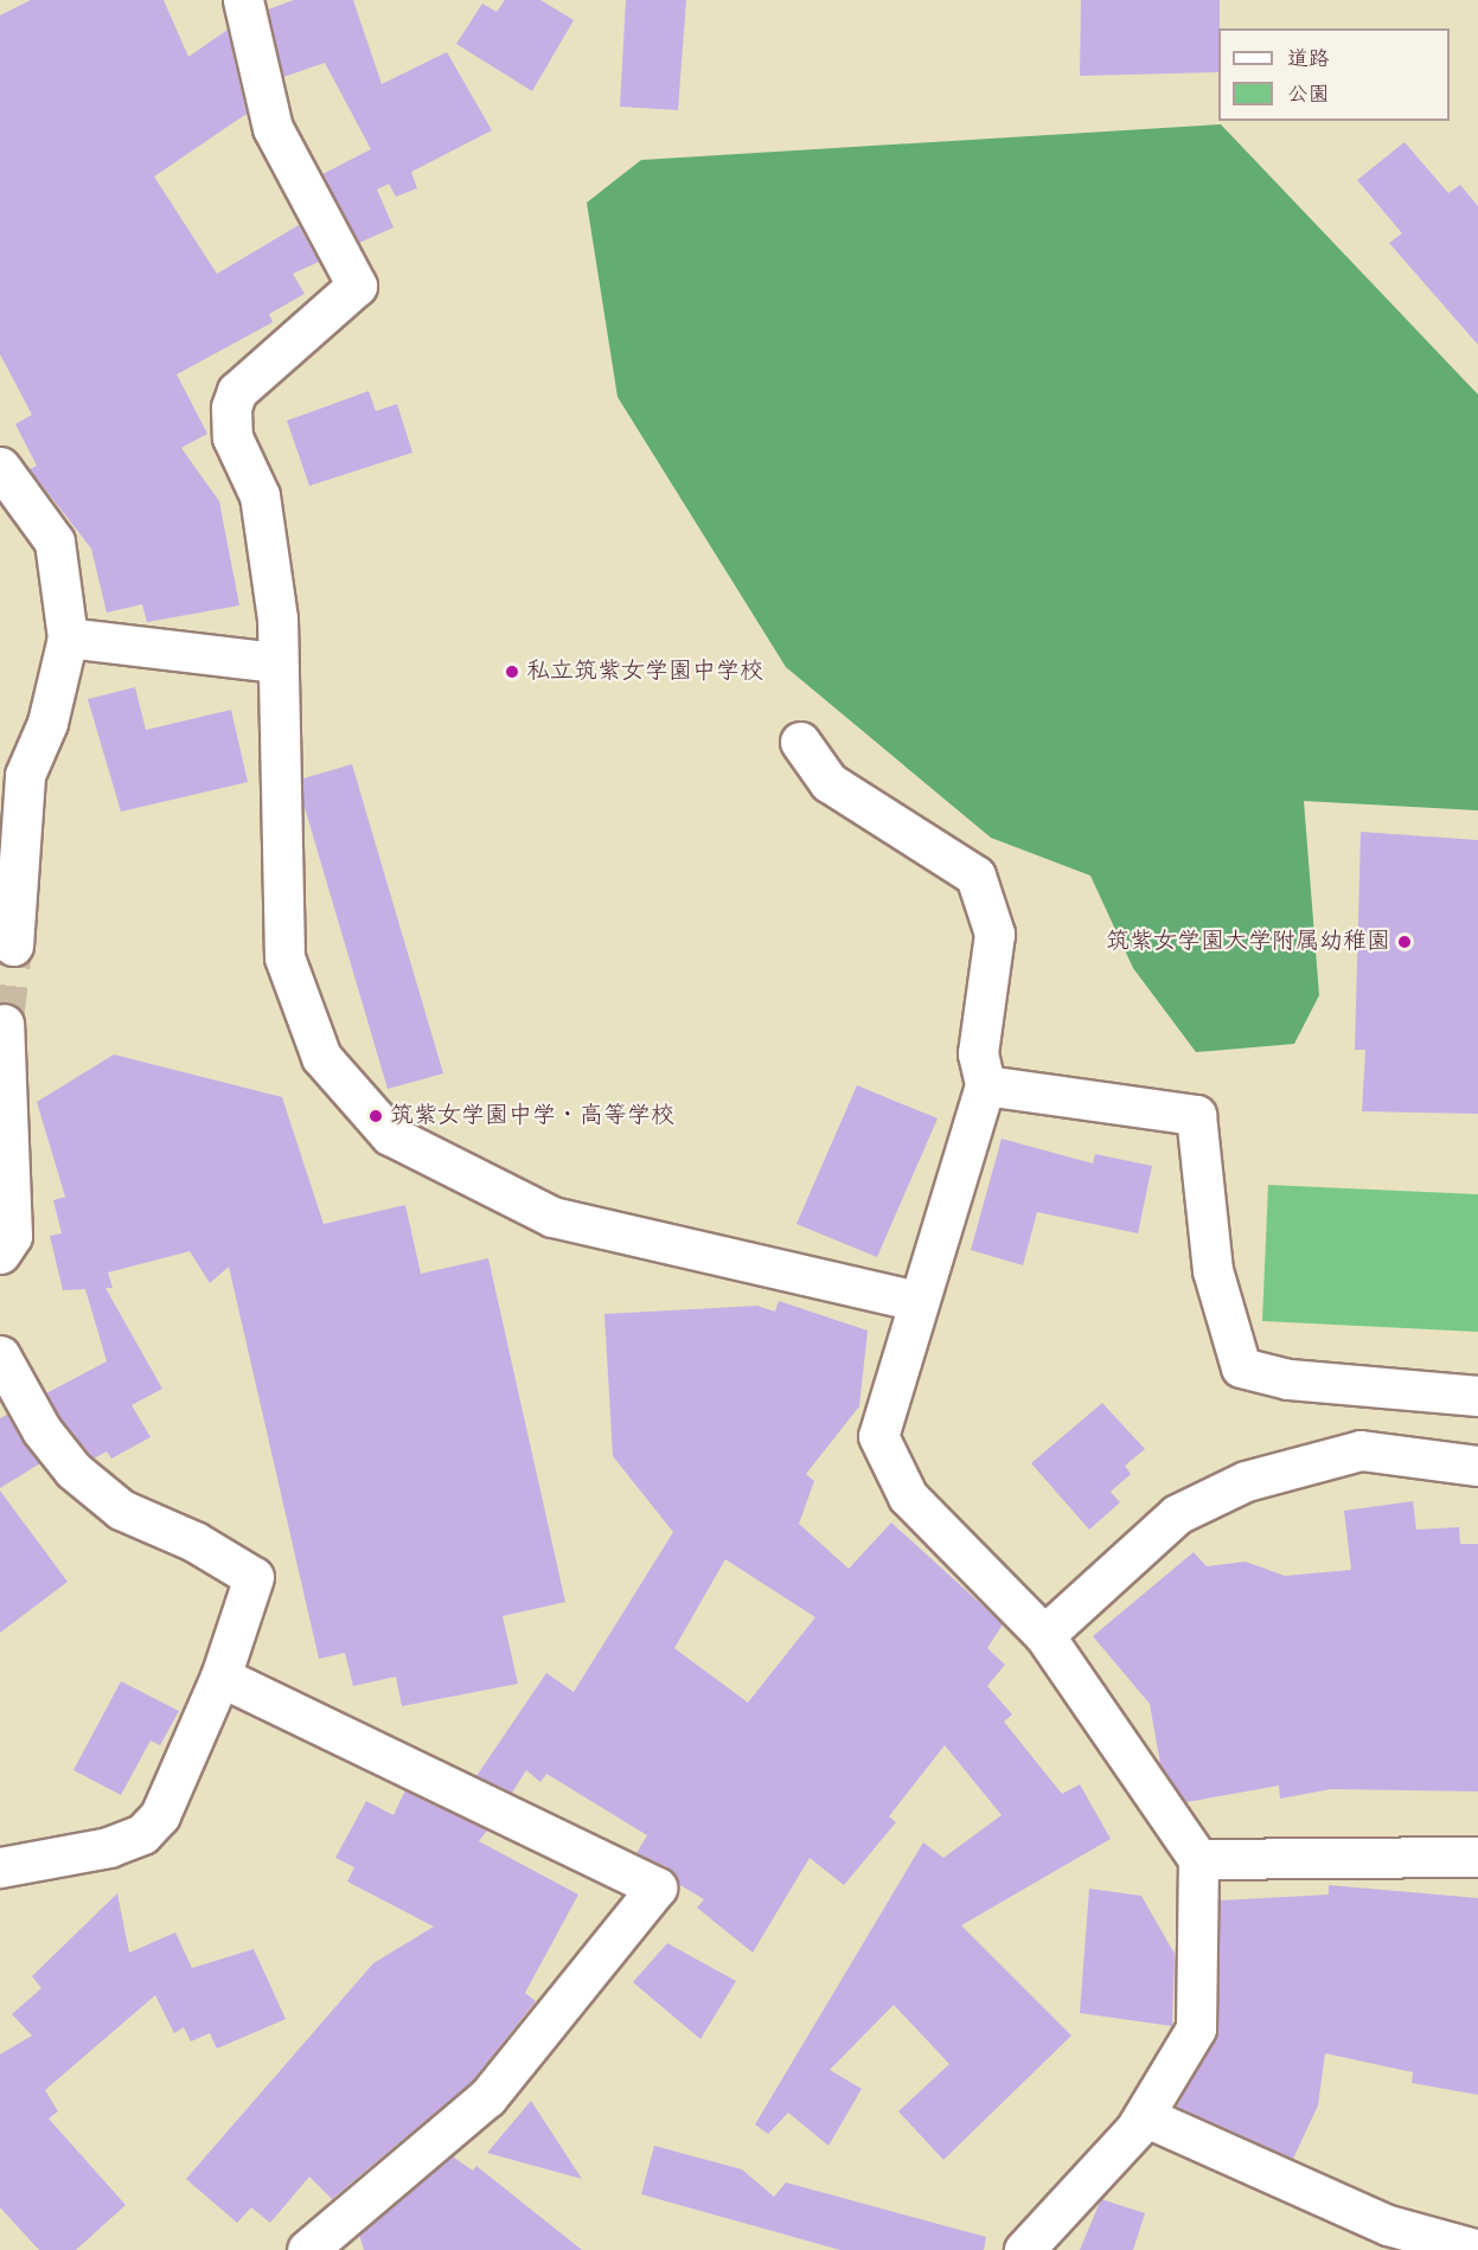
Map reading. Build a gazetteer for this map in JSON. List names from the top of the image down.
{
  "places": ["私立筑紫女学園中学校", "筑紫女学園大学附属幼稚園", "筑紫女学園中学・高等学校"],
  "legend": ["道路", "公園"]
}
